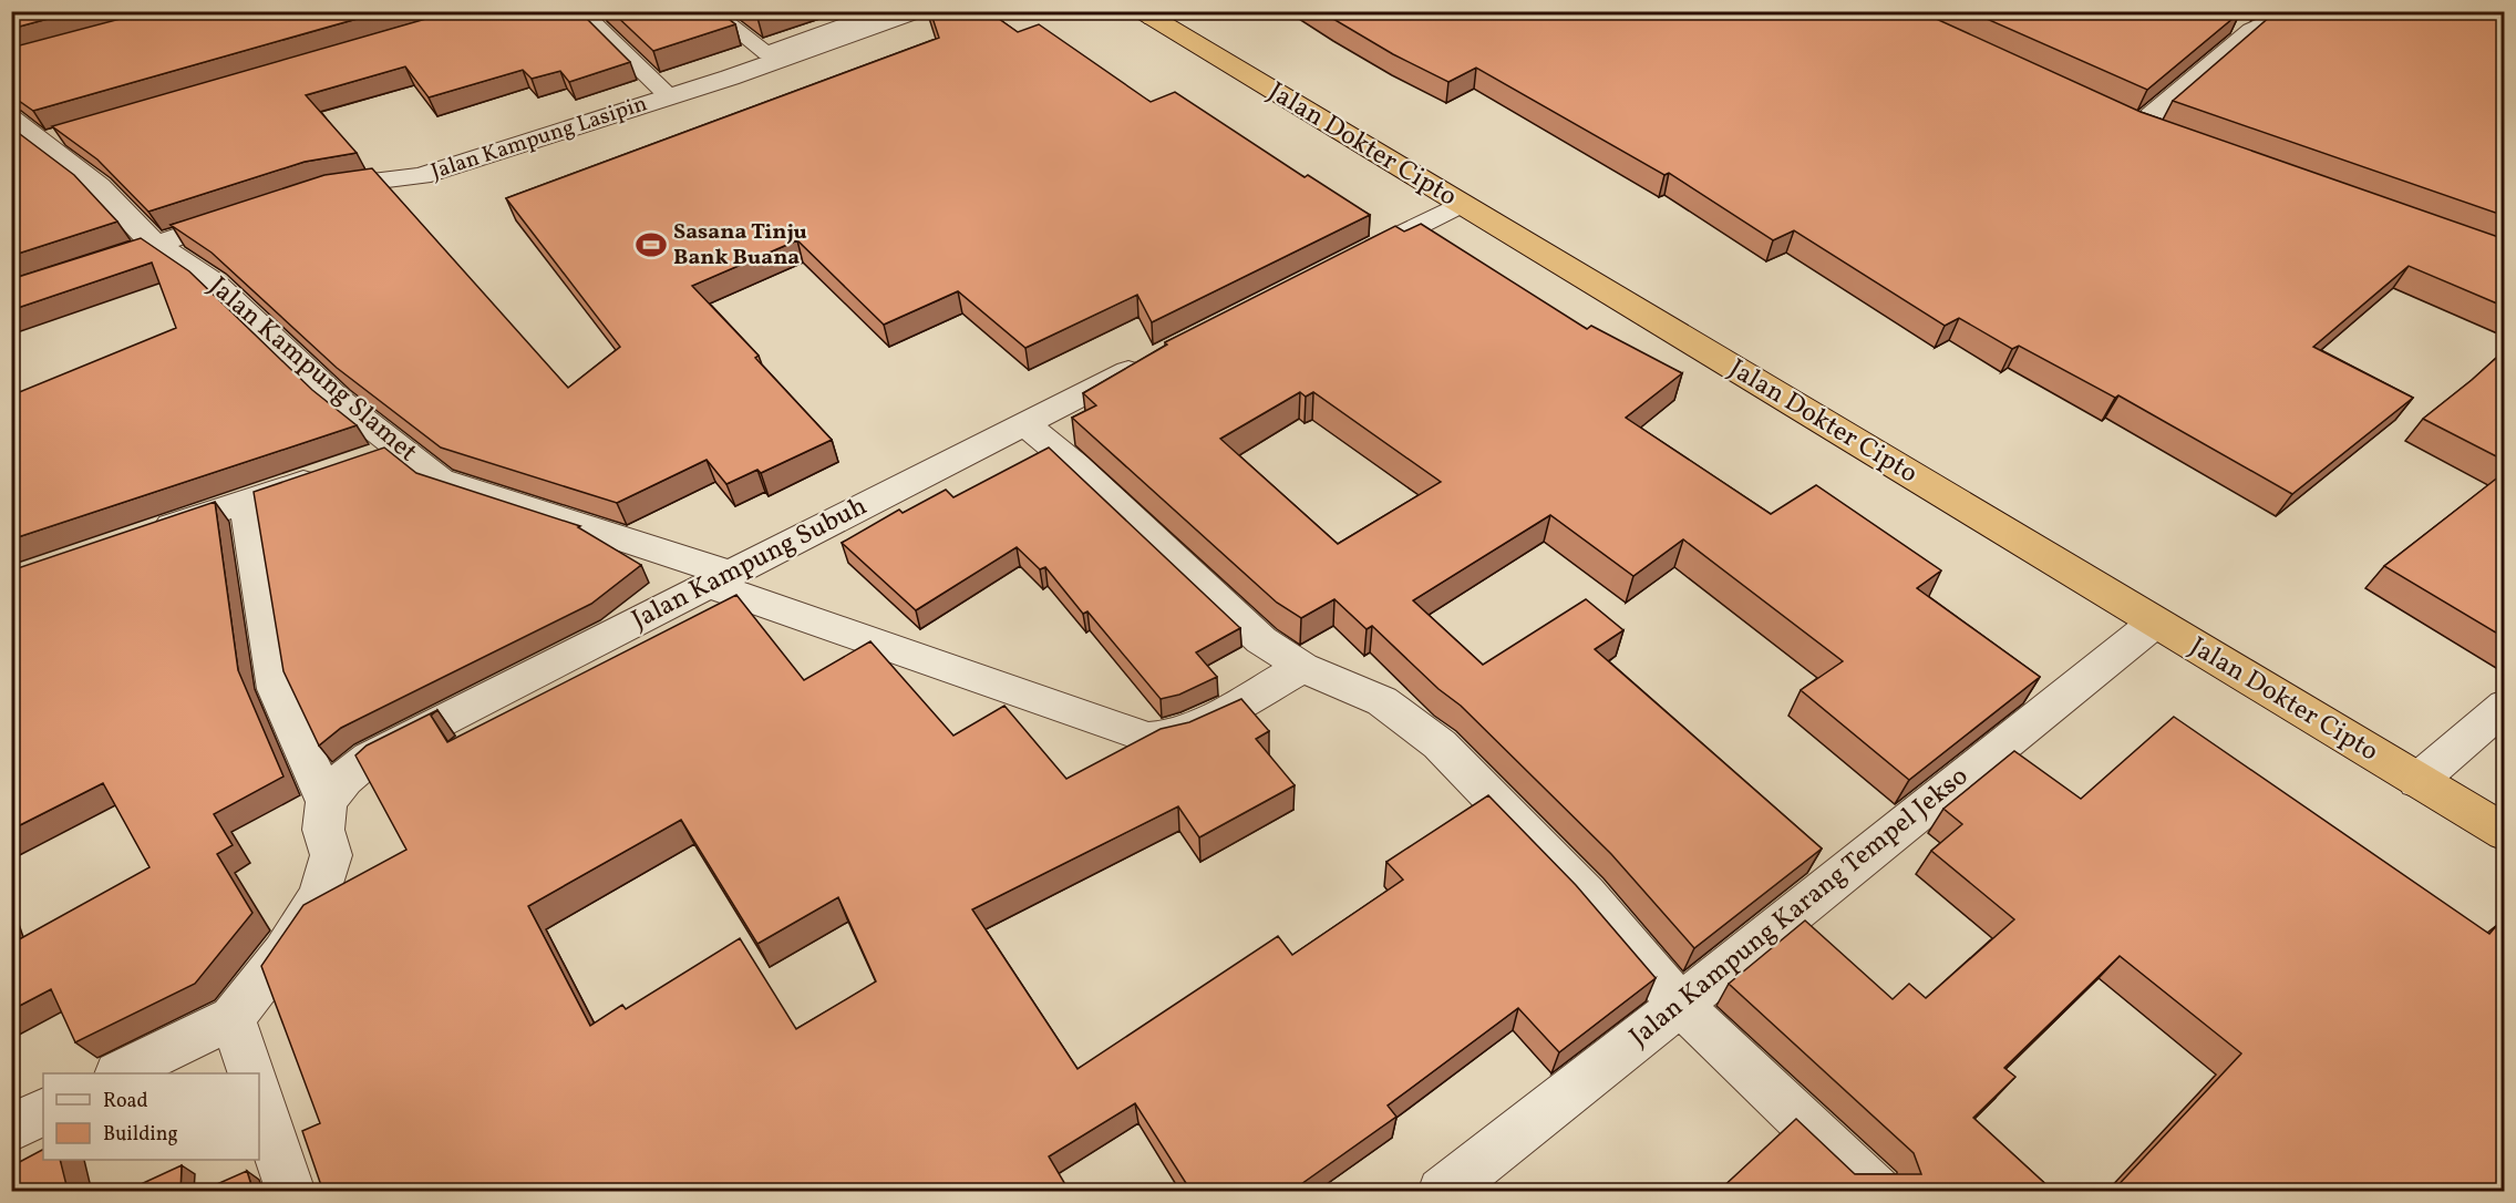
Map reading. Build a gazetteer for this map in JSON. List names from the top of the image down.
{
  "streets": {
    "highway": ["Jalan Dokter Cipto"],
    "street": [
      "Jalan Kampung Lasipin",
      "Jalan Kampung Slamet",
      "Jalan Kampung Subuh",
      "Jalan Kampung Karang Tempel Jekso"
    ]
  },
  "crossings": [
    ["Jalan Dokter Cipto", "Jalan Kampung Karang Tempel Jekso"],
    ["Jalan Kampung Slamet", "Jalan Kampung Subuh"]
  ],
  "places": {
    "sports": ["Sasana Tinju Bank Buana"]
  },
  "legend": ["Road", "Building"]
}
